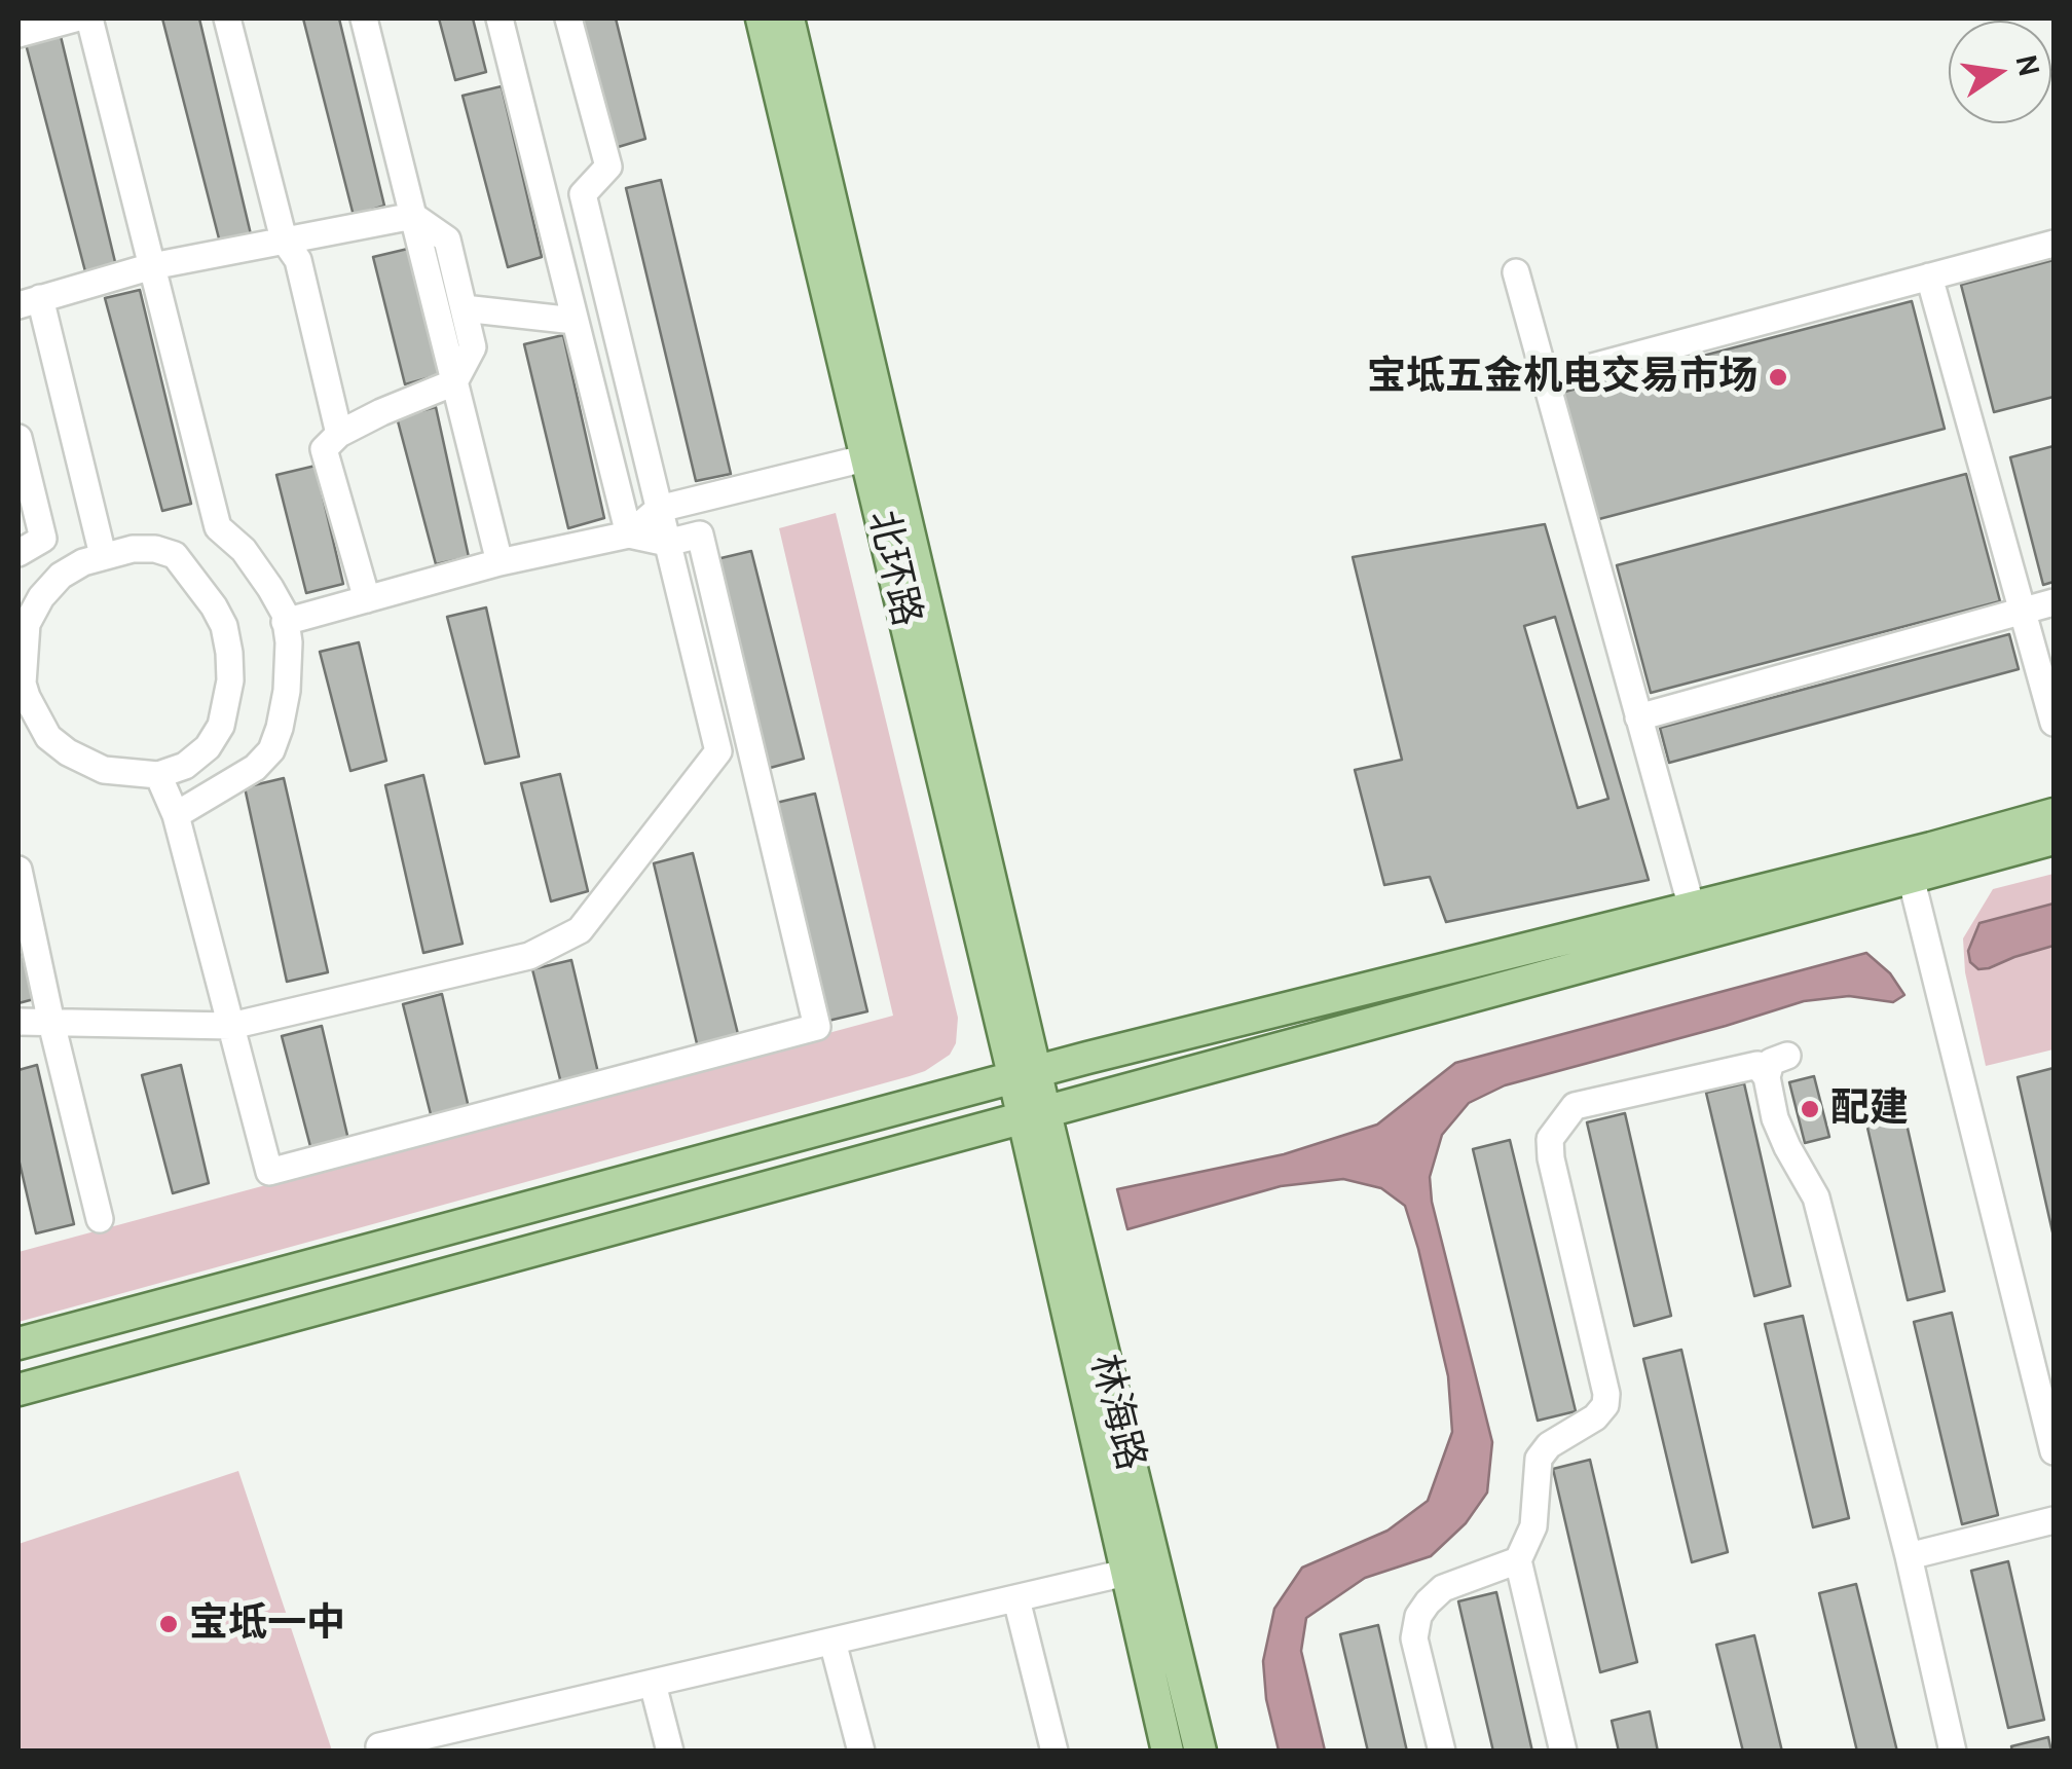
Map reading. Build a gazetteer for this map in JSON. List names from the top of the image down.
{
  "streets": {
    "main road": ["北环路", "林海路"]
  },
  "crossings": [
    ["北环路", "林海路"]
  ],
  "places": ["宝坻五金机电交易市场", "配建", "宝坻一中"],
  "north": "right"
}
